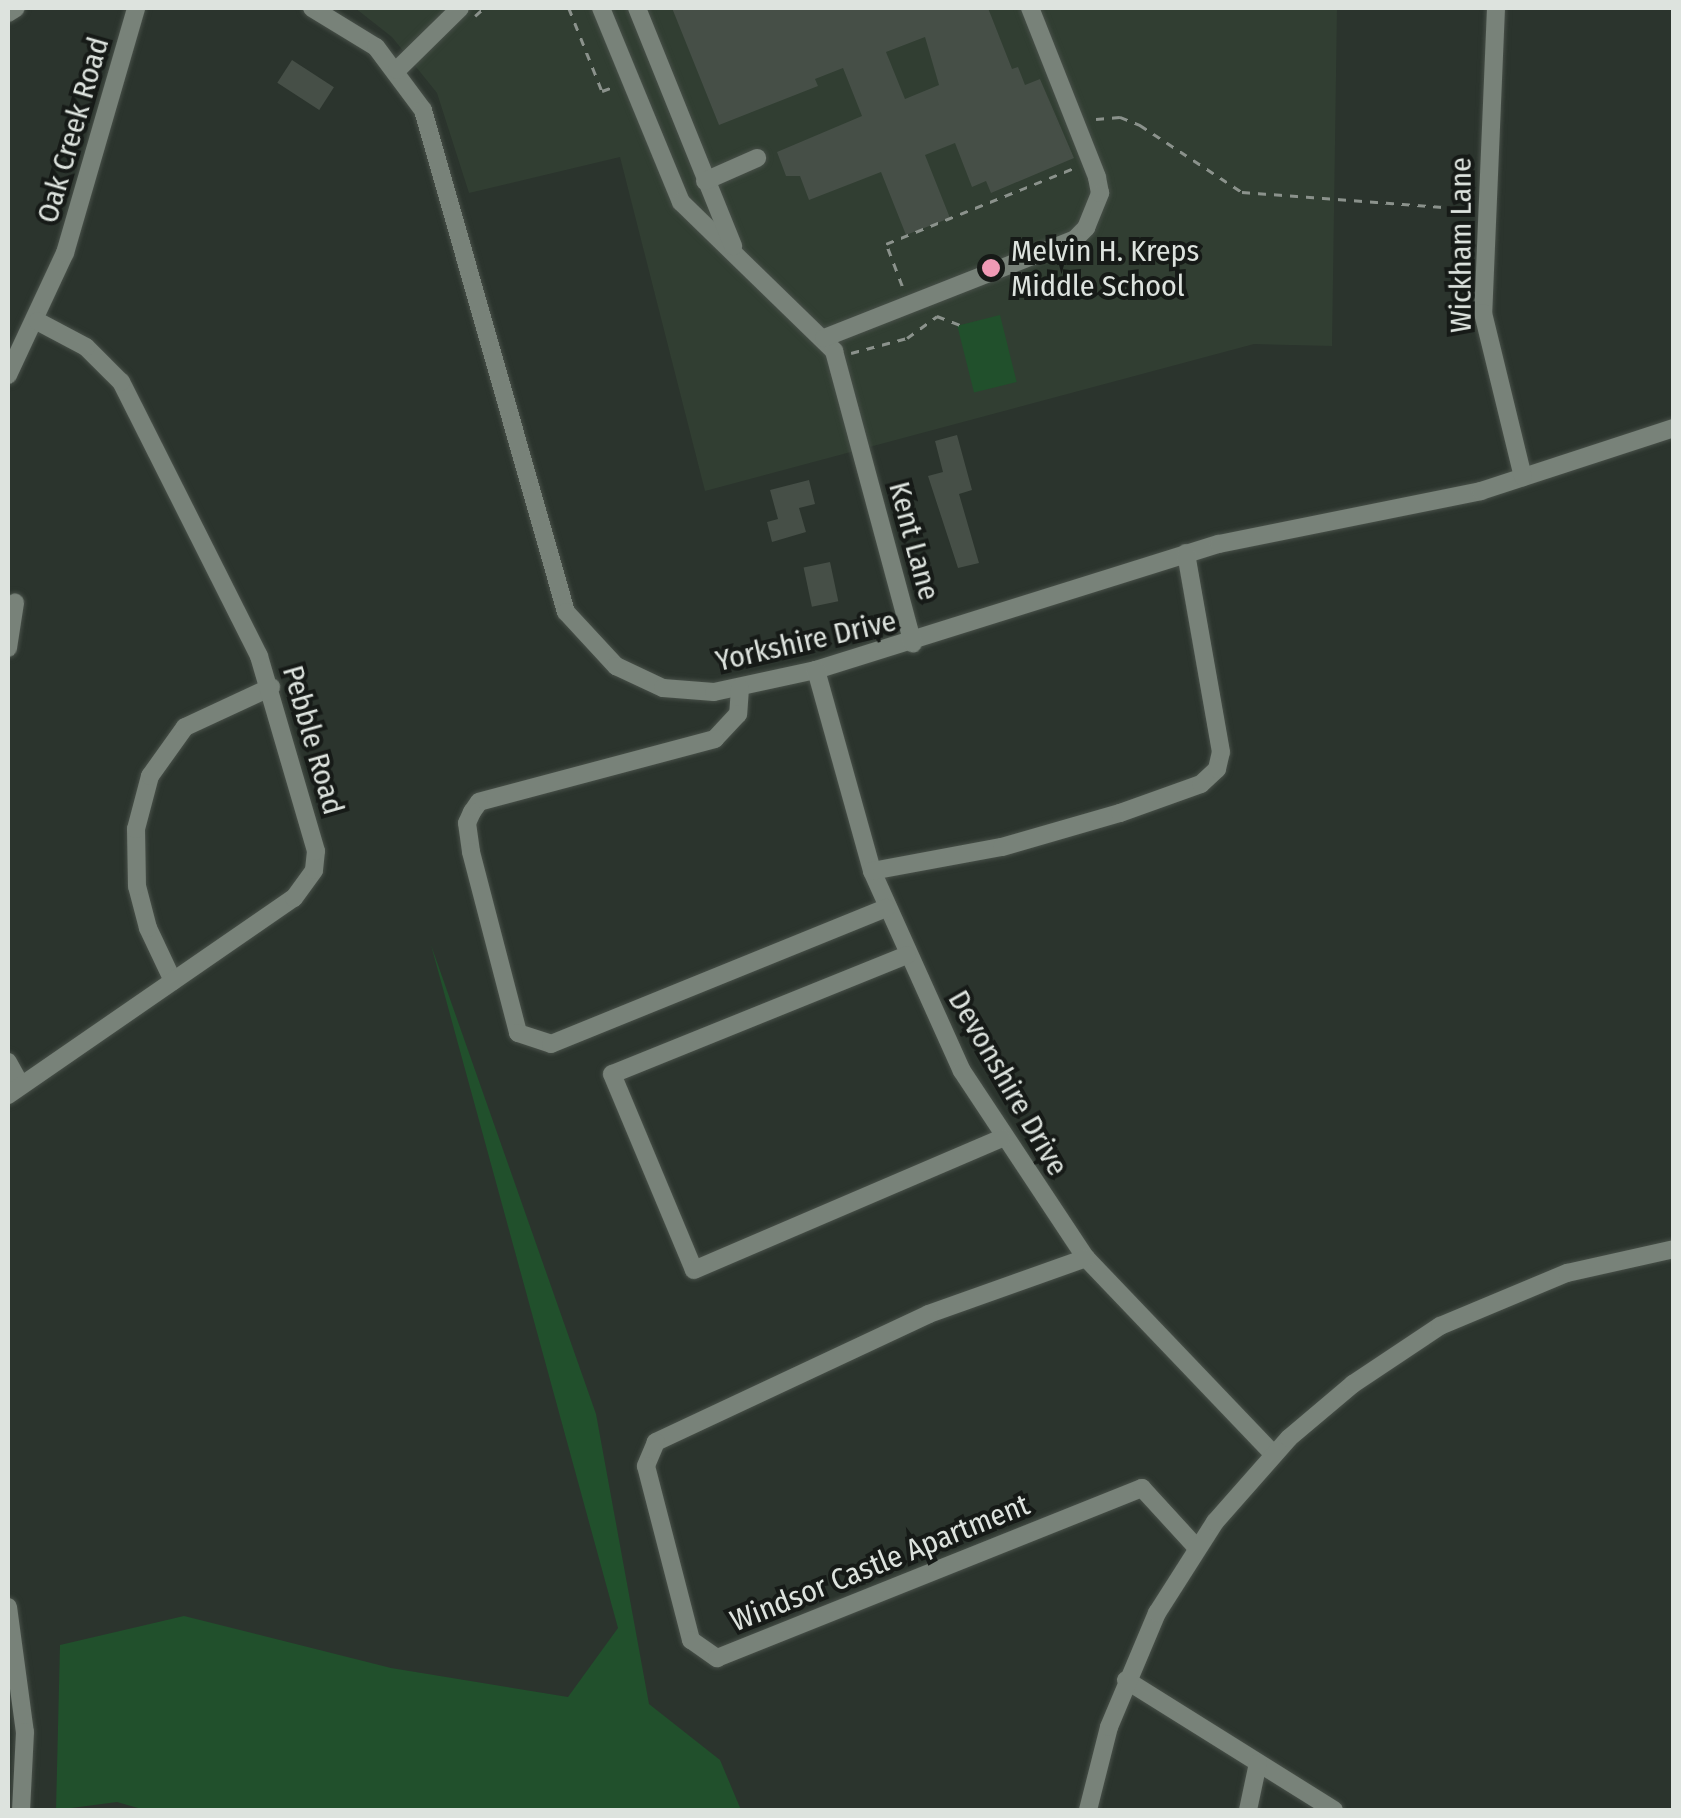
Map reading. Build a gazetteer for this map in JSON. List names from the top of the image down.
{
  "streets": {
    "street": [
      "Oak Creek Road",
      "Wickham Lane",
      "Kent Lane",
      "Yorkshire Drive",
      "Pebble Road",
      "Devonshire Drive",
      "Windsor Castle Apartment"
    ]
  },
  "crossings": [
    ["Oak Creek Road", "Pebble Road"],
    ["Wickham Lane", "Yorkshire Drive"],
    ["Kent Lane", "Yorkshire Drive"],
    ["Yorkshire Drive", "Devonshire Drive"],
    ["Devonshire Drive", "Windsor Castle Apartment"]
  ],
  "places": ["Melvin H. Kreps Middle School"]
}
